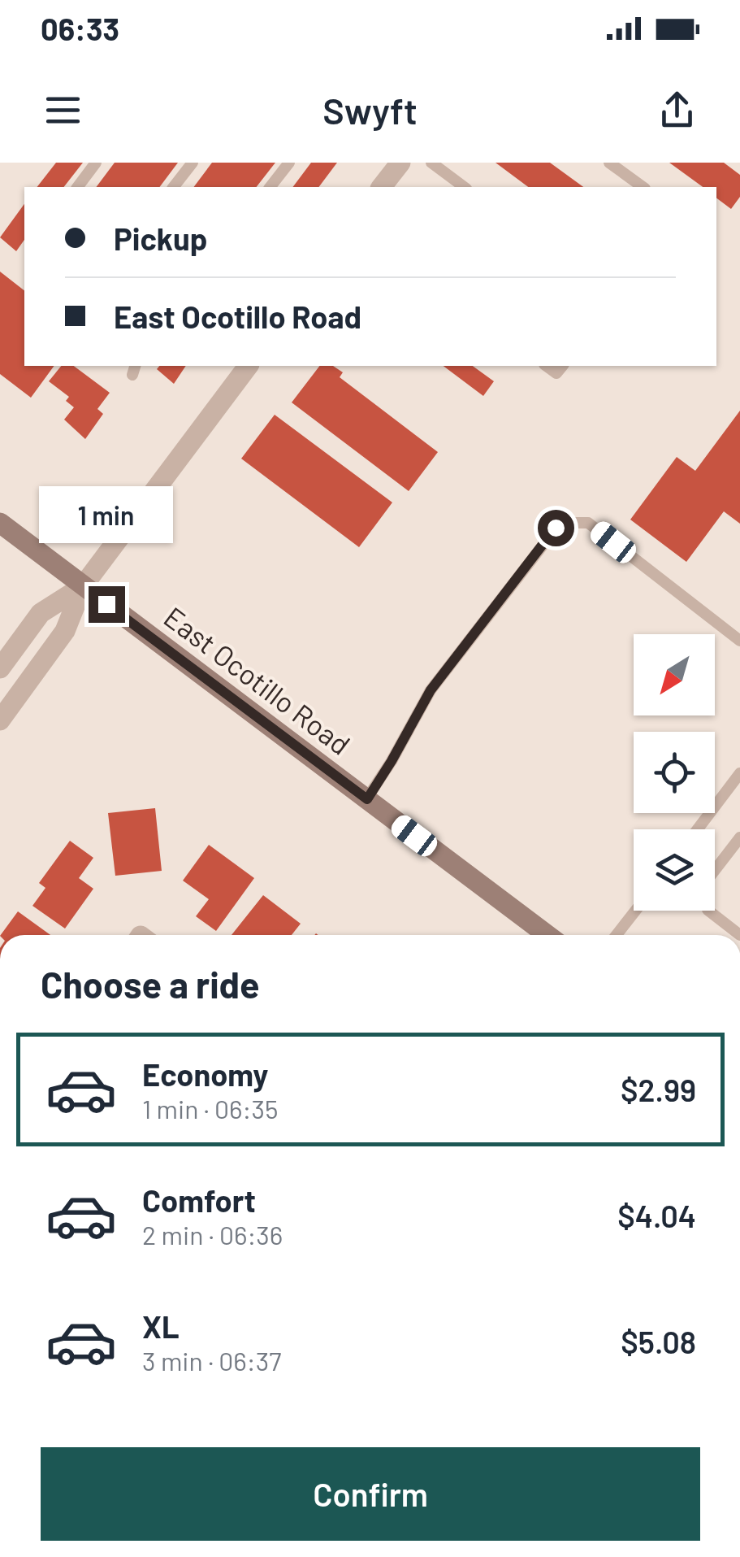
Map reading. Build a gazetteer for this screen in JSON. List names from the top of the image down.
{
  "streets": {
    "main road": ["East Ocotillo Road"]
  },
  "north": "bottom left",
  "page": {
    "status": "06:33",
    "header": "Swyft",
    "banner": ["Pickup", "East Ocotillo Road"],
    "bubble": "1 min",
    "heading": "Choose a ride",
    "list": [
      {
        "name": "Economy",
        "note": "1 min · 06:35",
        "value": "$2.99"
      },
      {
        "name": "Comfort",
        "note": "2 min · 06:36",
        "value": "$4.04"
      },
      {
        "name": "XL",
        "note": "3 min · 06:37",
        "value": "$5.08"
      }
    ],
    "buttons": "Confirm"
  }
}
